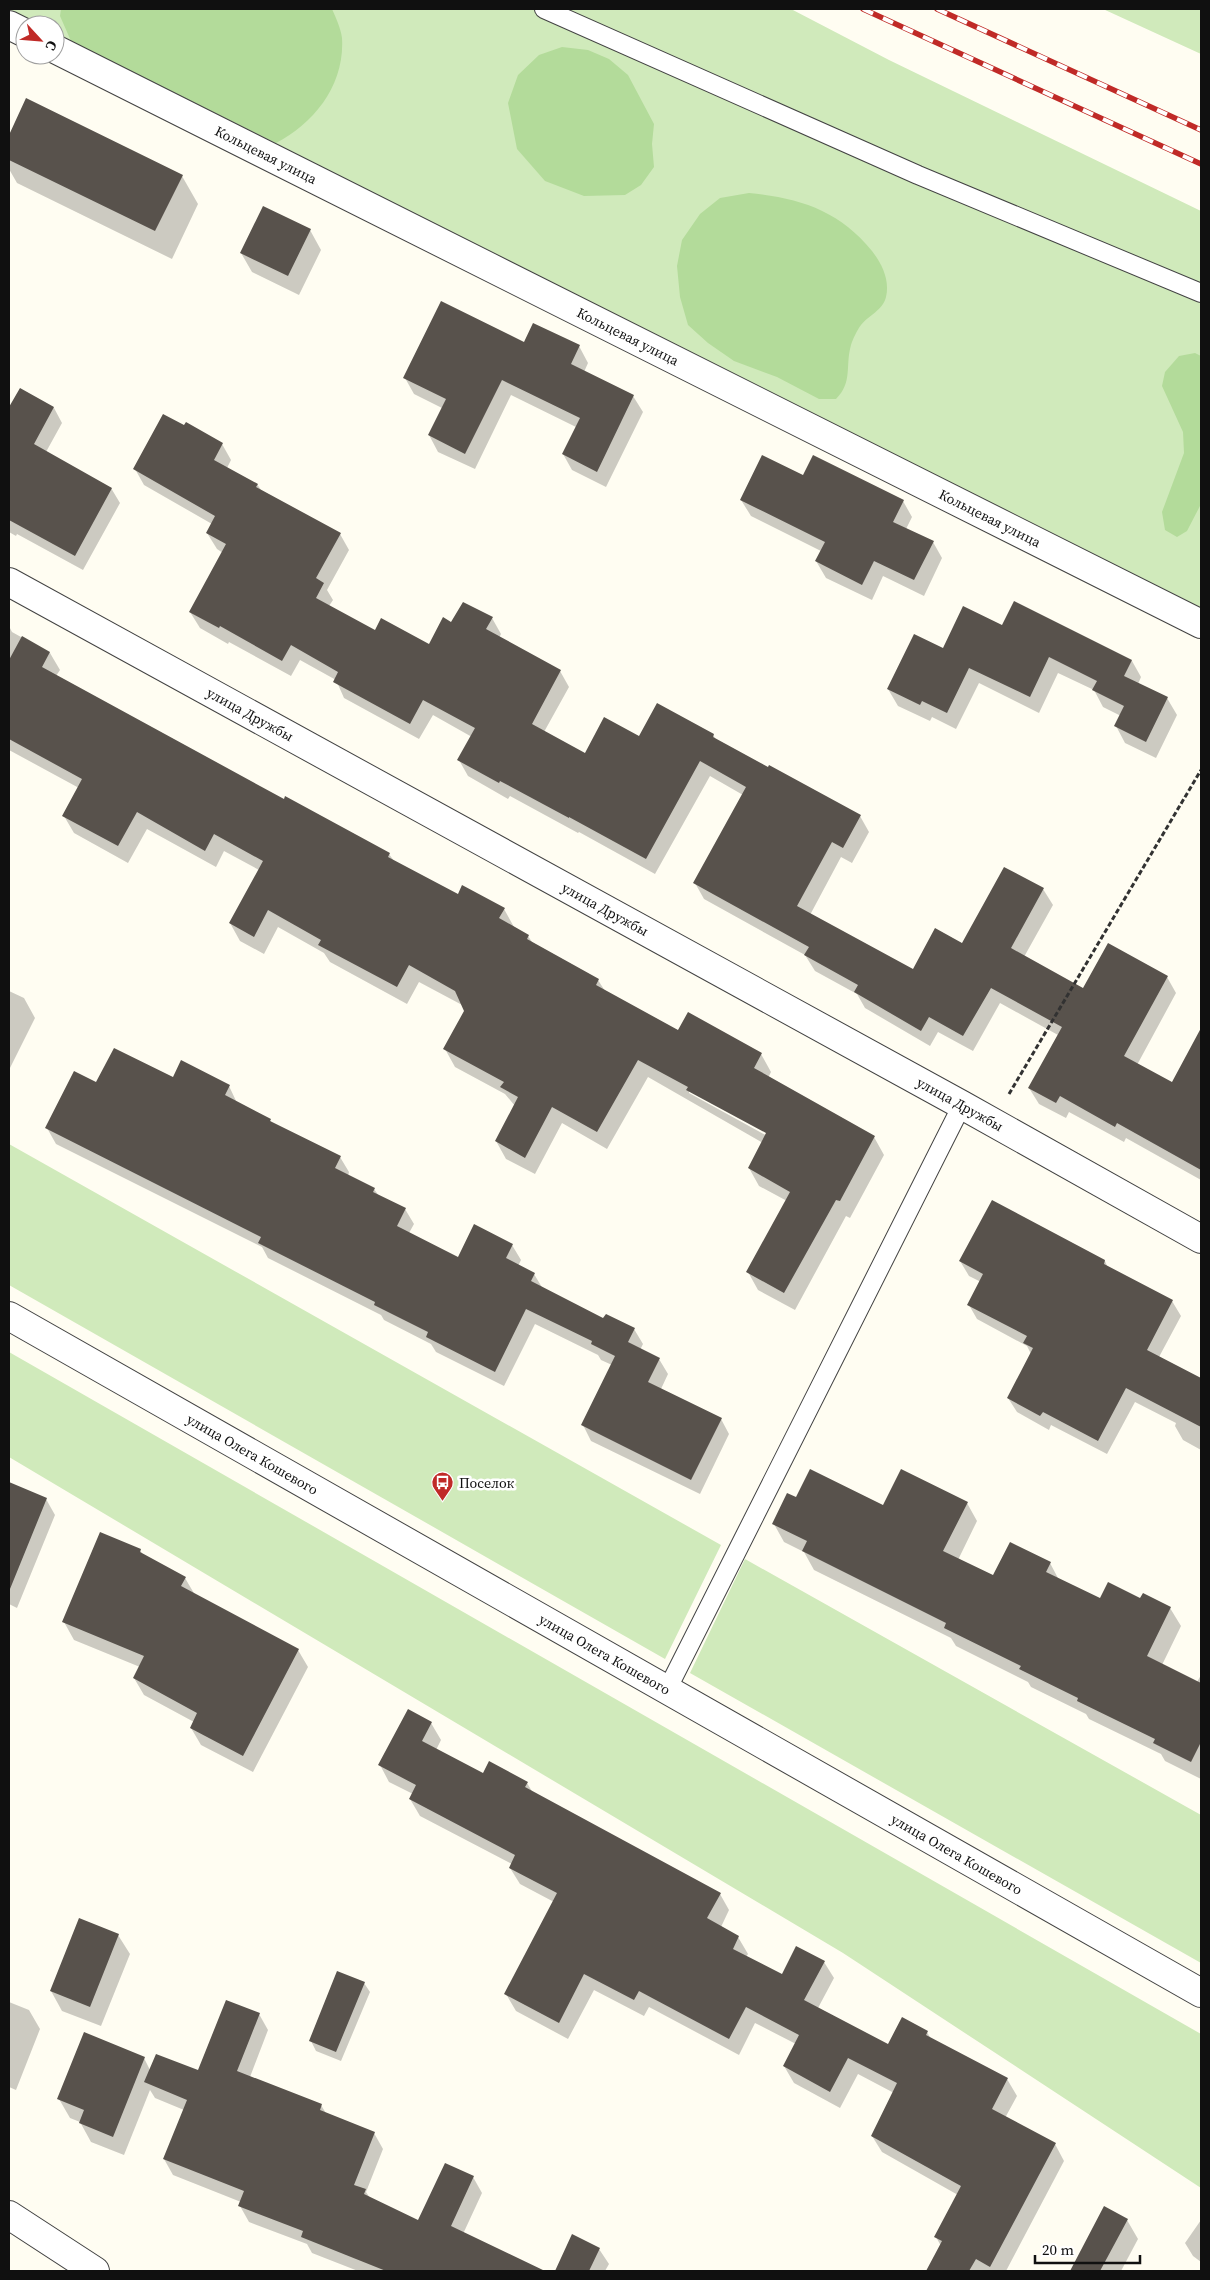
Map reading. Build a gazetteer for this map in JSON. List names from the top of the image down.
{
  "streets": {
    "street": ["Кольцевая улица", "улица Дружбы", "улица Олега Кошевого"]
  },
  "places": {
    "bus stop": ["Поселок"]
  },
  "scale_bar": "20 m",
  "north": "bottom right"
}
